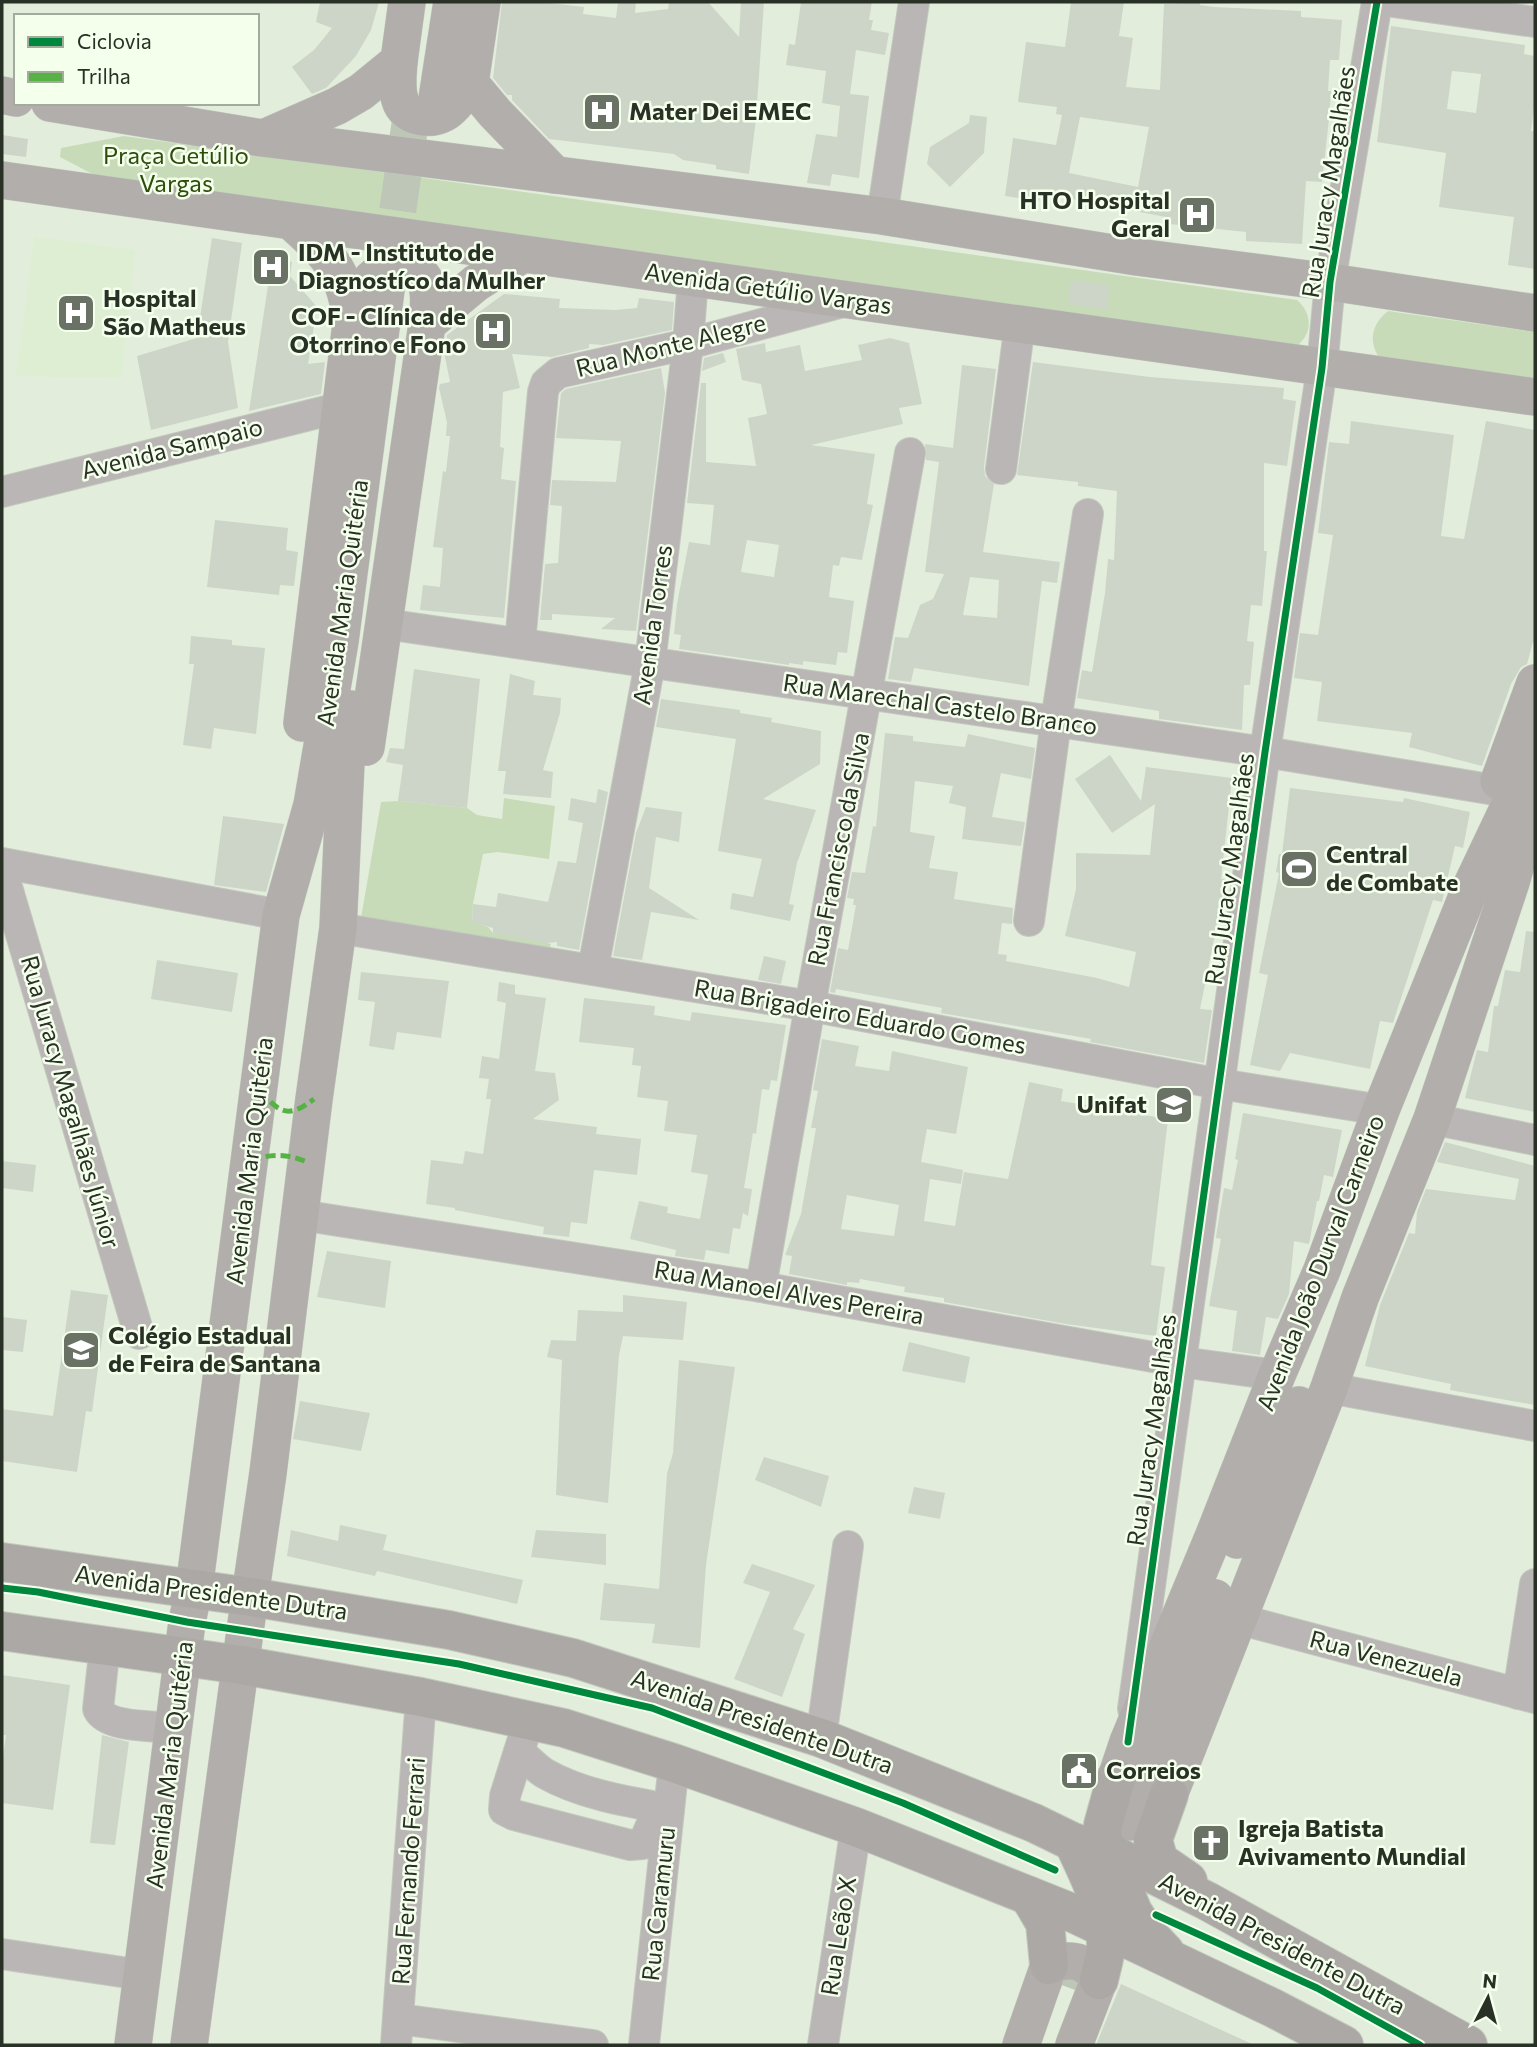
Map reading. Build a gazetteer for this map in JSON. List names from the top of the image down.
{
  "streets": {
    "highway": ["Avenida Presidente Dutra"],
    "main road": ["Avenida Getúlio Vargas", "Avenida Maria Quitéria", "Avenida João Durval Carneiro"],
    "street": [
      "Rua Juracy Magalhães",
      "Rua Monte Alegre",
      "Avenida Sampaio",
      "Avenida Torres",
      "Rua Marechal Castelo Branco",
      "Rua Francisco da Silva",
      "Rua Brigadeiro Eduardo Gomes",
      "Rua Juracy Magalhães Júnior",
      "Rua Manoel Alves Pereira",
      "Rua Venezuela",
      "Rua Fernando Ferrari",
      "Rua Caramuru",
      "Rua Leão X"
    ]
  },
  "crossings": [
    ["Rua Juracy Magalhães", "Avenida Getúlio Vargas"],
    ["Rua Juracy Magalhães", "Rua Marechal Castelo Branco"],
    ["Rua Juracy Magalhães", "Rua Brigadeiro Eduardo Gomes"],
    ["Rua Juracy Magalhães", "Avenida João Durval Carneiro"],
    ["Rua Juracy Magalhães", "Rua Manoel Alves Pereira"],
    ["Avenida Getúlio Vargas", "Rua Monte Alegre"],
    ["Avenida Getúlio Vargas", "Avenida Torres"],
    ["Rua Monte Alegre", "Avenida Torres"],
    ["Rua Monte Alegre", "Rua Marechal Castelo Branco"],
    ["Avenida Maria Quitéria", "Rua Brigadeiro Eduardo Gomes"],
    ["Avenida Maria Quitéria", "Rua Manoel Alves Pereira"],
    ["Avenida Maria Quitéria", "Avenida Presidente Dutra"],
    ["Avenida Torres", "Rua Marechal Castelo Branco"],
    ["Avenida Torres", "Rua Brigadeiro Eduardo Gomes"],
    ["Rua Marechal Castelo Branco", "Rua Francisco da Silva"],
    ["Rua Francisco da Silva", "Rua Brigadeiro Eduardo Gomes"],
    ["Rua Francisco da Silva", "Rua Manoel Alves Pereira"],
    ["Rua Brigadeiro Eduardo Gomes", "Avenida João Durval Carneiro"],
    ["Avenida João Durval Carneiro", "Rua Manoel Alves Pereira"],
    ["Avenida João Durval Carneiro", "Rua Venezuela"]
  ],
  "parks": ["Praça Getúlio Vargas"],
  "places": {
    "hospital": [
      "Mater Dei EMEC",
      "HTO Hospital Geral",
      "IDM - Instituto de Diagnostíco da Mulher",
      "Hospital São Matheus",
      "COF - Clínica de Otorrino e Fono"
    ],
    "sports": ["Central de Combate"],
    "school or university": ["Unifat", "Colégio Estadual de Feira de Santana"],
    "public building": ["Correios"],
    "church": ["Igreja Batista Avivamento Mundial"]
  },
  "legend": ["Ciclovia", "Trilha"],
  "north": "top"
}
